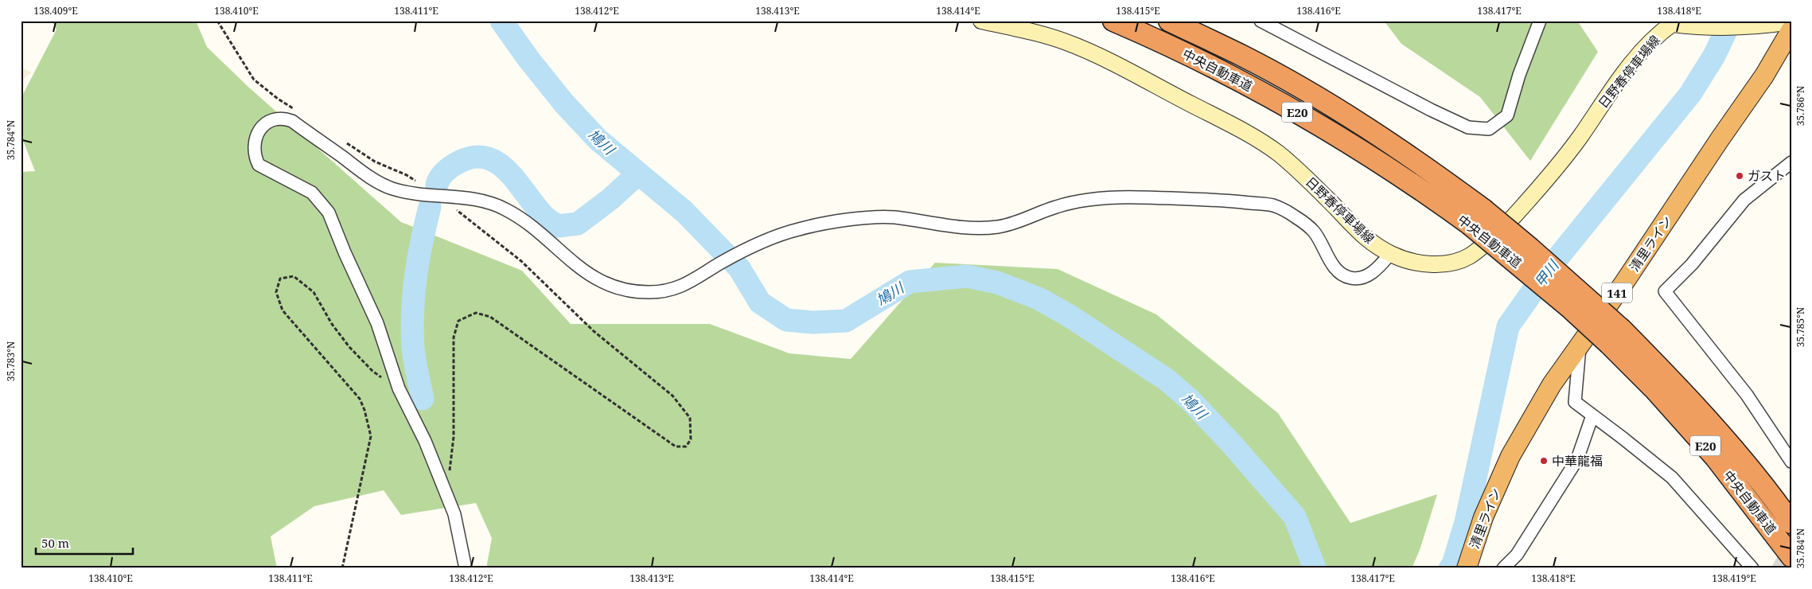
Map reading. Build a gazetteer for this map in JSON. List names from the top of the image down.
{
  "streets": {
    "highway": [
      "中央自動車道",
      "E20",
      "清里ライン",
      "141"
    ],
    "main road": ["日野春停車場線"]
  },
  "water": ["鳩川", "甲川"],
  "places": ["ガスト", "中華龍福"],
  "scale_bar": "50 m",
  "coordinates": [
    "138.409°E",
    "138.410°E",
    "138.411°E",
    "138.412°E",
    "138.413°E",
    "138.414°E",
    "138.415°E",
    "138.416°E",
    "138.417°E",
    "138.418°E",
    "35.786°N",
    "35.784°N",
    "35.785°N",
    "35.783°N",
    "138.419°E"
  ]
}
